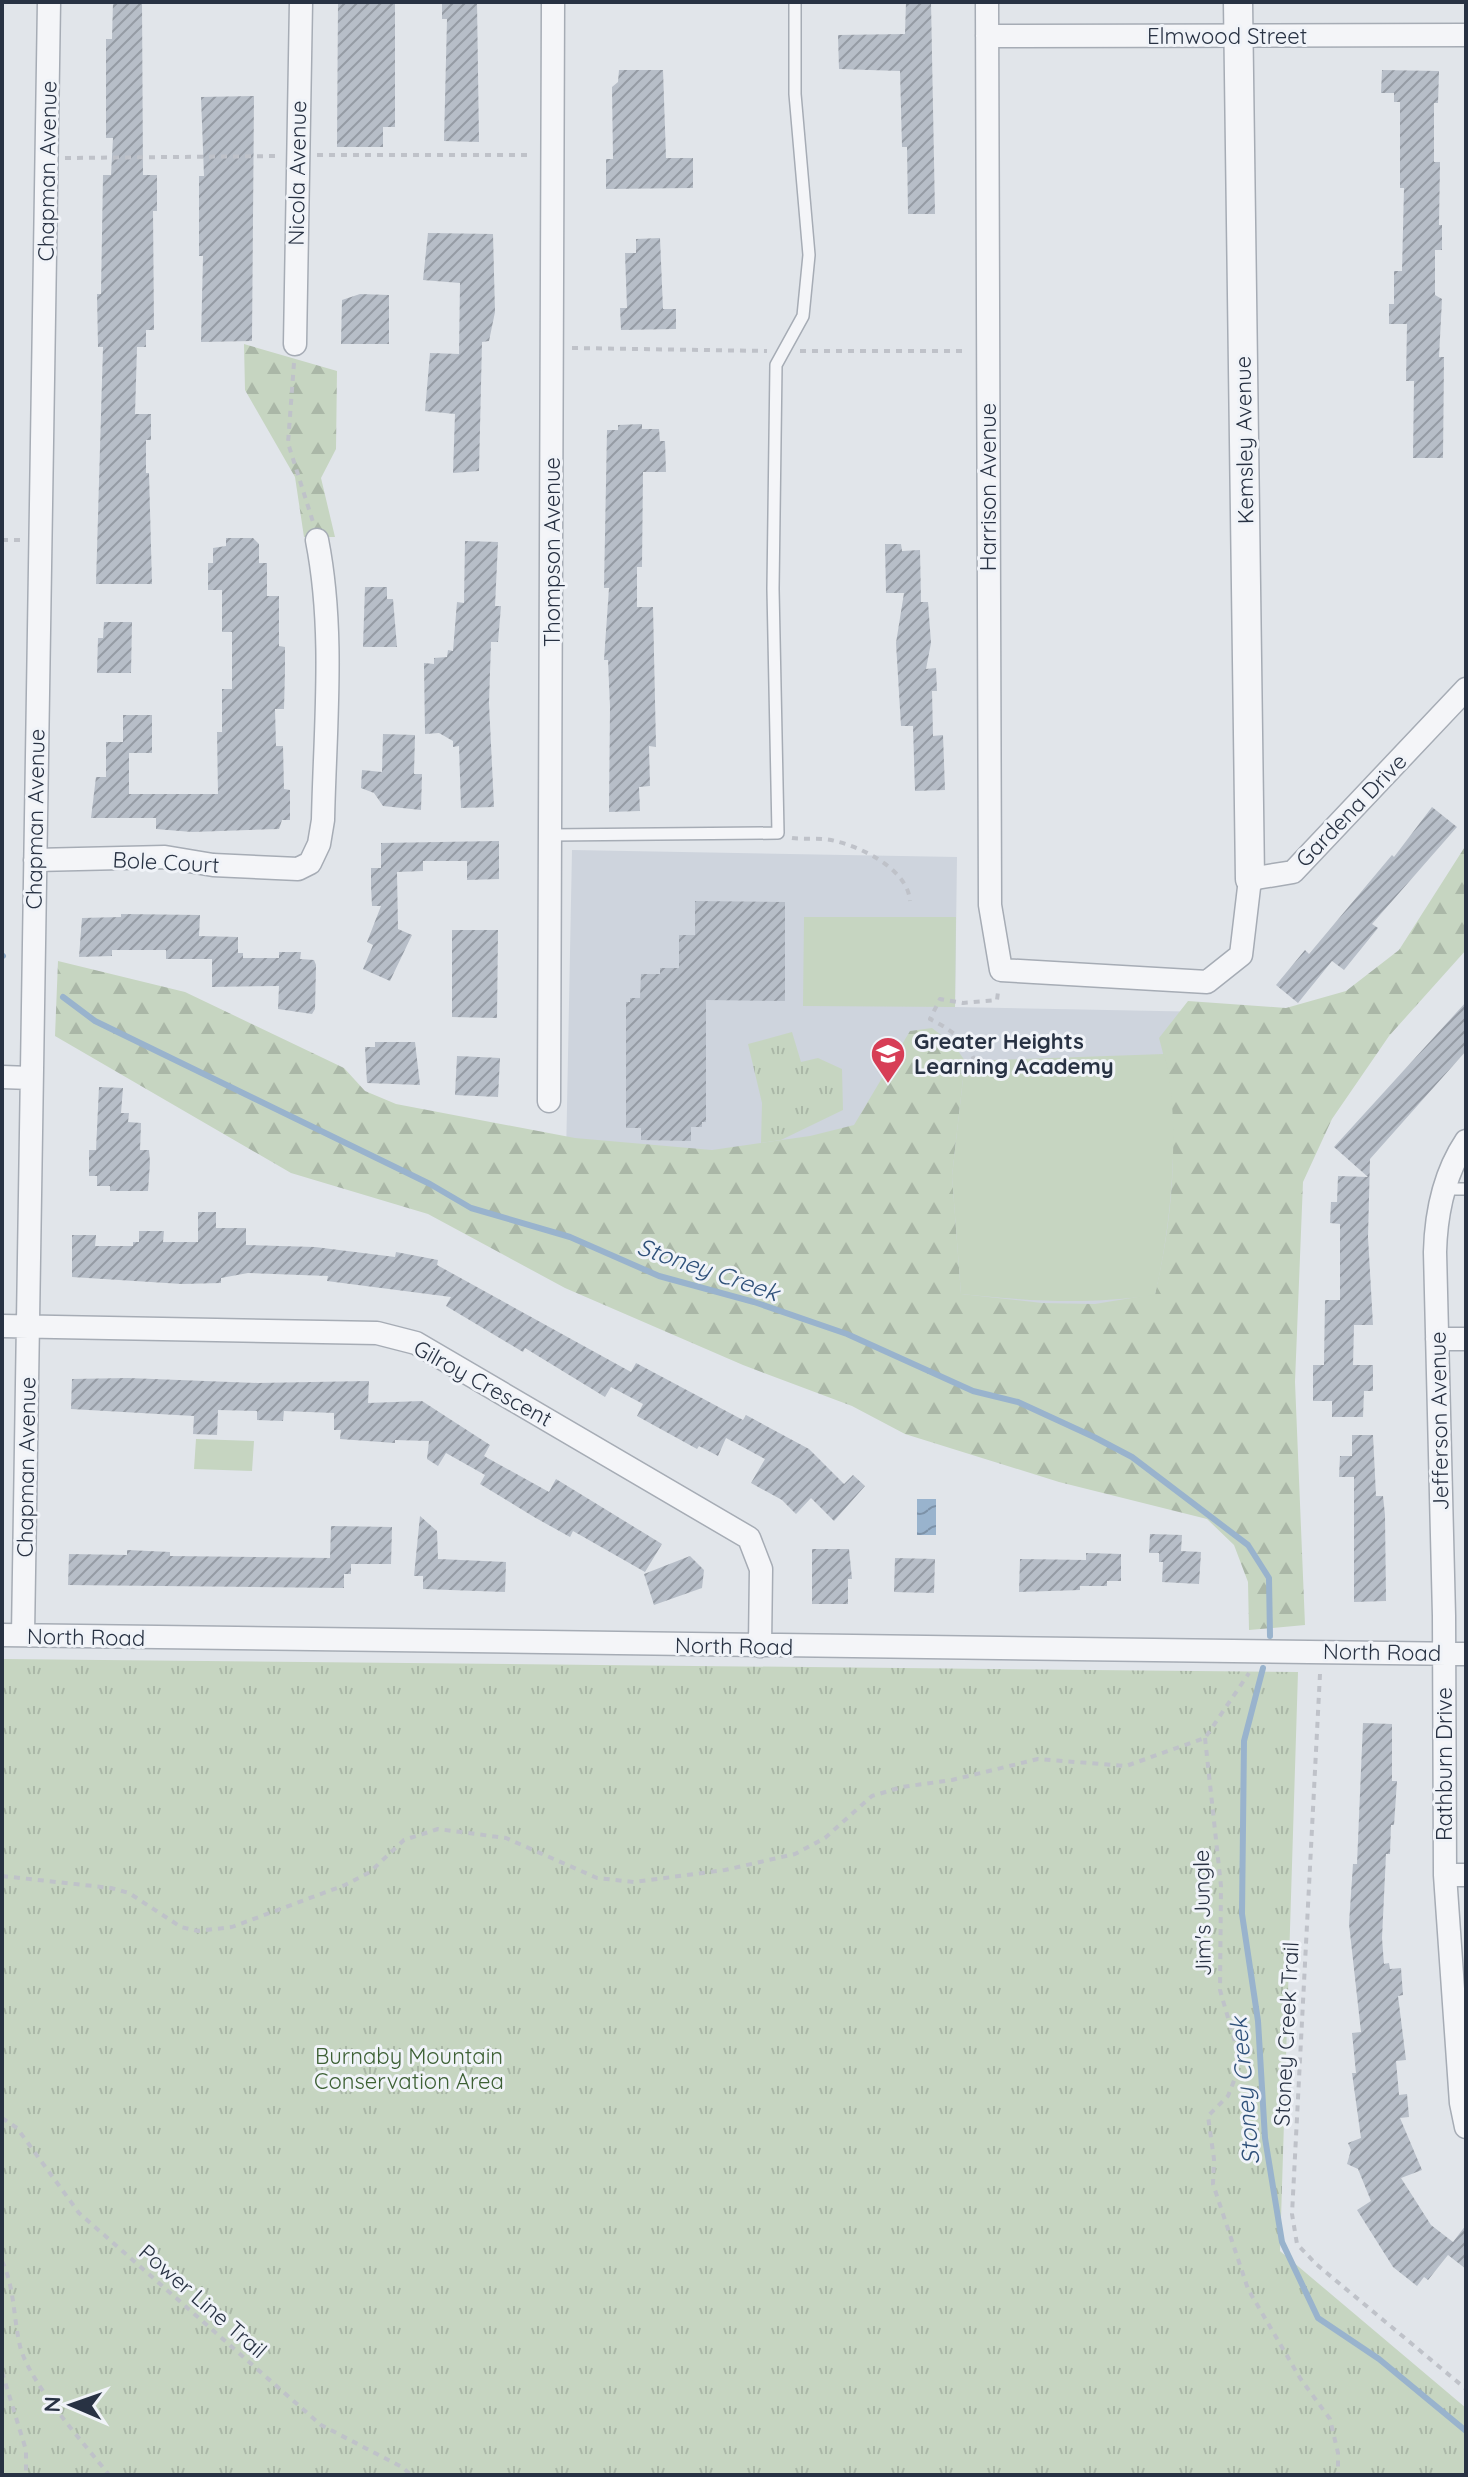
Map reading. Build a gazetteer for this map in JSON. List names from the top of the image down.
{
  "streets": {
    "street": [
      "Elmwood Street",
      "Chapman Avenue",
      "Nicola Avenue",
      "Kemsley Avenue",
      "Harrison Avenue",
      "Thompson Avenue",
      "Gardena Drive",
      "Bole Court",
      "Gilroy Crescent",
      "Jefferson Avenue",
      "North Road",
      "Rathburn Drive"
    ],
    "path": ["Jim's Jungle", "Stoney Creek Trail", "Power Line Trail"]
  },
  "crossings": [
    ["Elmwood Street", "Kemsley Avenue"],
    ["Elmwood Street", "Harrison Avenue"],
    ["Chapman Avenue", "Bole Court"],
    ["Chapman Avenue", "Gilroy Crescent"],
    ["Chapman Avenue", "North Road"],
    ["Kemsley Avenue", "Gardena Drive"],
    ["Gilroy Crescent", "North Road"],
    ["Jefferson Avenue", "North Road"],
    ["Jefferson Avenue", "Rathburn Drive"],
    ["North Road", "Rathburn Drive"],
    ["North Road", "Stoney Creek Trail"]
  ],
  "water": ["Stoney Creek"],
  "parks": ["Burnaby Mountain Conservation Area"],
  "places": {
    "school or university": ["Greater Heights Learning Academy"]
  },
  "north": "left"
}
